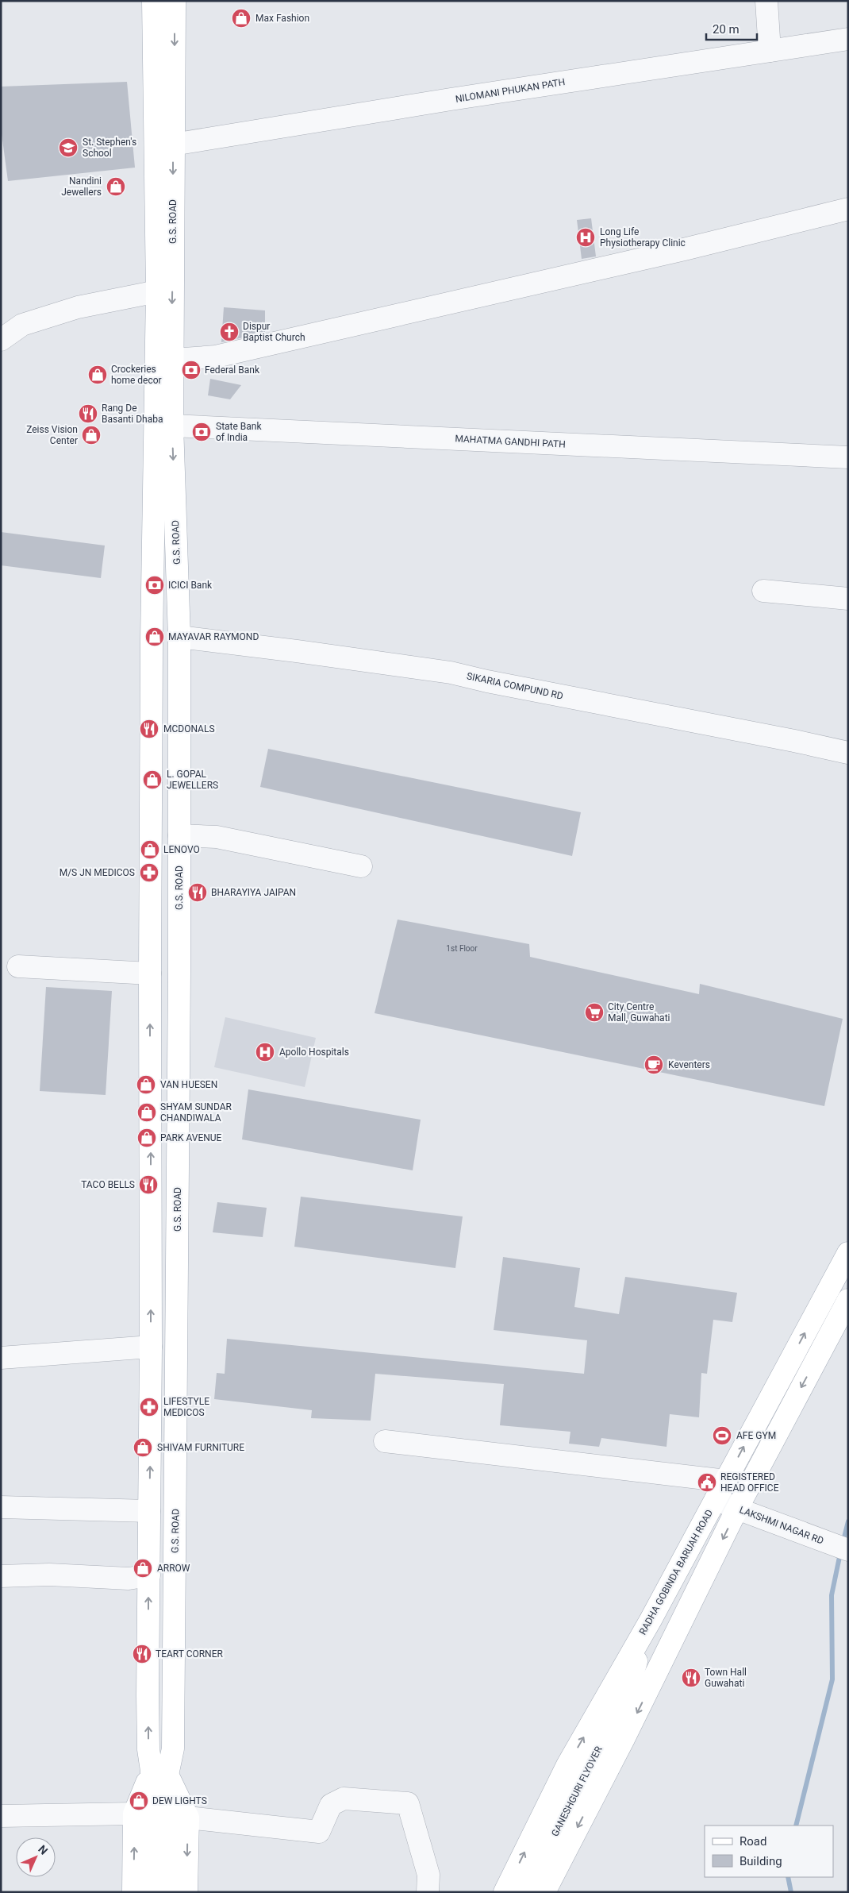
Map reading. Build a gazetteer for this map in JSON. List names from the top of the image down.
{
  "streets": {
    "main road": ["G.S. ROAD", "RADHA GOBINDA BARUAH ROAD", "GANESHGURI FLYOVER"],
    "street": [
      "NILOMANI PHUKAN PATH",
      "MAHATMA GANDHI PATH",
      "SIKARIA COMPUND RD",
      "LAKSHMI NAGAR RD"
    ]
  },
  "crossings": [
    ["NILOMANI PHUKAN PATH", "G.S. ROAD"],
    ["G.S. ROAD", "MAHATMA GANDHI PATH"],
    ["G.S. ROAD", "SIKARIA COMPUND RD"],
    ["LAKSHMI NAGAR RD", "RADHA GOBINDA BARUAH ROAD"],
    ["RADHA GOBINDA BARUAH ROAD", "GANESHGURI FLYOVER"]
  ],
  "places": {
    "shop": [
      "Max Fashion",
      "Nandini Jewellers",
      "Crockeries home decor",
      "Zeiss Vision Center",
      "MAYAVAR RAYMOND",
      "L. GOPAL JEWELLERS",
      "LENOVO",
      "VAN HUESEN",
      "SHYAM SUNDAR CHANDIWALA",
      "PARK AVENUE",
      "SHIVAM FURNITURE",
      "ARROW",
      "DEW LIGHTS"
    ],
    "school or university": ["St. Stephen's School"],
    "hospital": ["Long Life Physiotherapy Clinic", "Apollo Hospitals"],
    "church": ["Dispur Baptist Church"],
    "bank": ["Federal Bank", "State Bank of India", "ICICI Bank"],
    "restaurant": [
      "Rang De Basanti Dhaba",
      "MCDONALS",
      "BHARAYIYA JAIPAN",
      "TACO BELLS",
      "TEART CORNER",
      "Town Hall Guwahati"
    ],
    "pharmacy": ["M/S JN MEDICOS", "LIFESTYLE MEDICOS"],
    "supermarket": ["City Centre Mall, Guwahati"],
    "cafe": ["Keventers"],
    "sports": ["AFE GYM"],
    "public building": ["REGISTERED HEAD OFFICE"]
  },
  "house_numbers": ["1st Floor"],
  "legend": ["Road", "Building"],
  "scale_bar": "20 m",
  "north": "top right"
}
